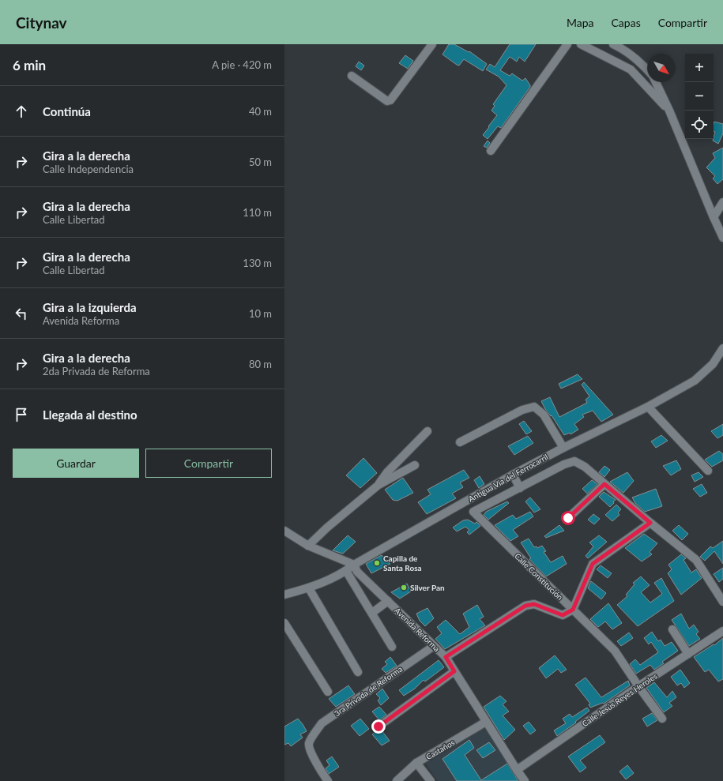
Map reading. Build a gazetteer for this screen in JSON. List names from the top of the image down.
{
  "streets": {
    "street": [
      "Antigua Vía del Ferrocarril",
      "Calle Constitución",
      "Avenida Reforma",
      "3ra Privada de Reforma",
      "Calle Jesús Reyes Heroles",
      "Castaños"
    ]
  },
  "crossings": [
    ["Antigua Vía del Ferrocarril", "Avenida Reforma"],
    ["Calle Constitución", "Calle Jesús Reyes Heroles"],
    ["Avenida Reforma", "3ra Privada de Reforma"],
    ["Avenida Reforma", "Calle Jesús Reyes Heroles"],
    ["Avenida Reforma", "Castaños"]
  ],
  "places": ["Capilla de Santa Rosa", "Silver Pan"],
  "north": "bottom right",
  "page": {
    "header": "Citynav",
    "nav": ["Mapa", "Capas", "Compartir"],
    "heading": ["6 min", "A pie · 420 m"],
    "map_buttons": ["+", "−"],
    "list": [
      ["Continúa", "40 m"],
      ["Gira a la derecha", "Calle Independencia", "50 m"],
      ["Gira a la derecha", "Calle Libertad", "110 m"],
      ["Gira a la derecha", "Calle Libertad", "130 m"],
      ["Gira a la izquierda", "Avenida Reforma", "10 m"],
      ["Gira a la derecha", "2da Privada de Reforma", "80 m"],
      "Llegada al destino"
    ],
    "buttons": ["Guardar", "Compartir"]
  }
}
